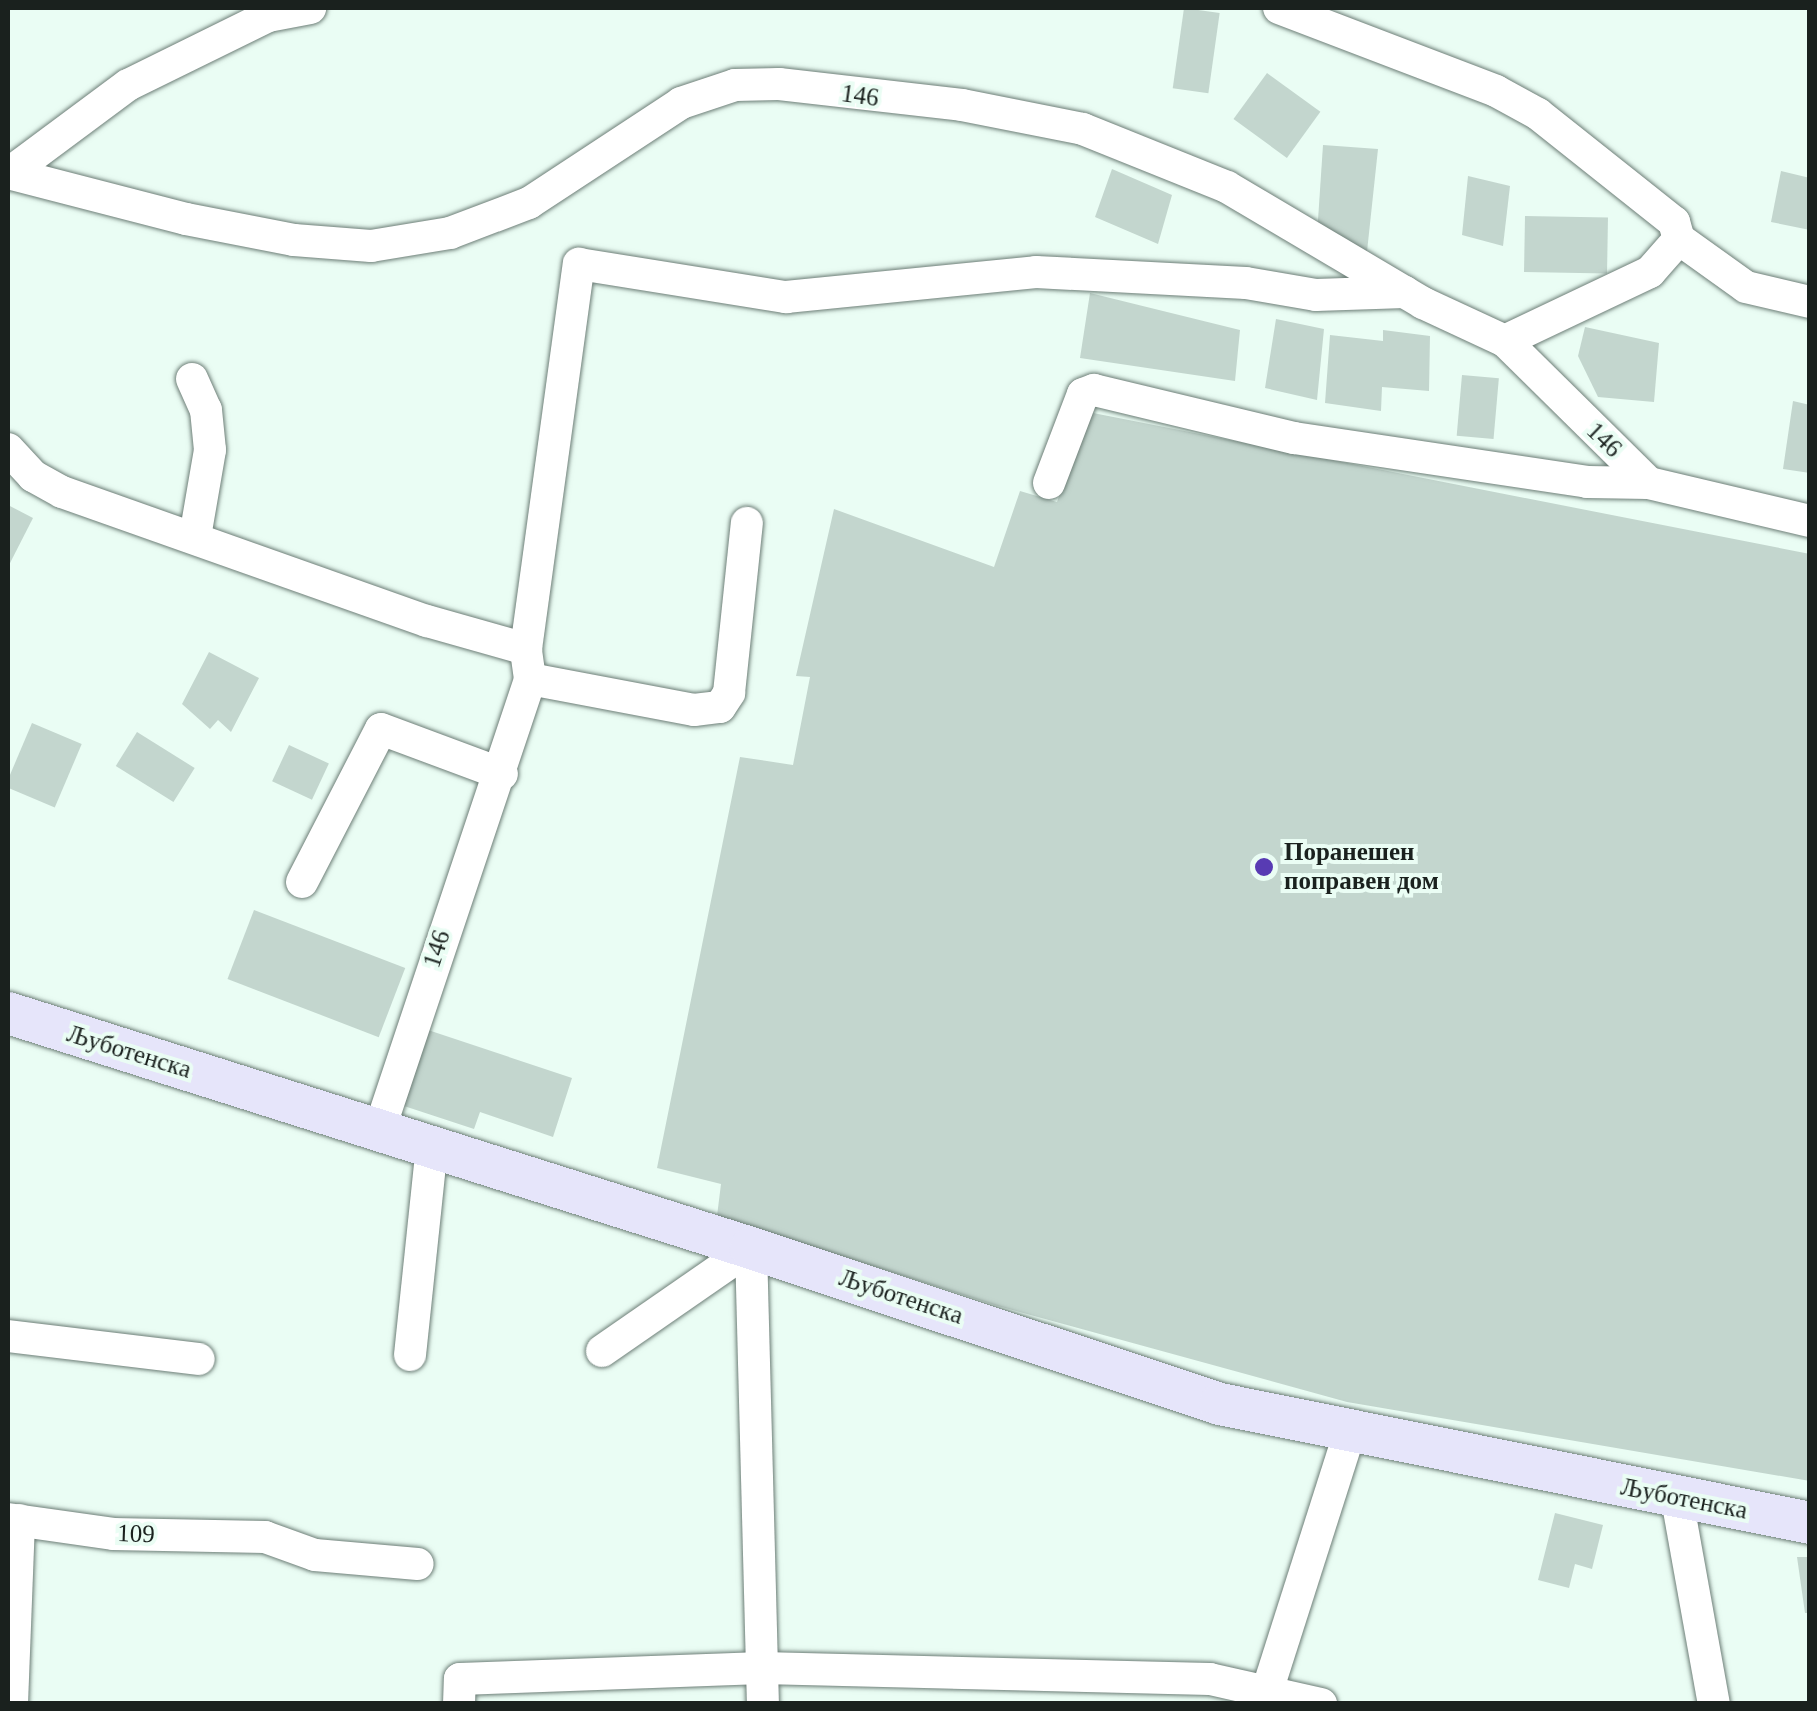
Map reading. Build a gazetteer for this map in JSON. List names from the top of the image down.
{
  "streets": {
    "main road": ["Љуботенска"],
    "street": ["146", "109"]
  },
  "crossings": [
    ["146", "Љуботенска"]
  ],
  "places": ["Поранешен поправен дом"]
}
